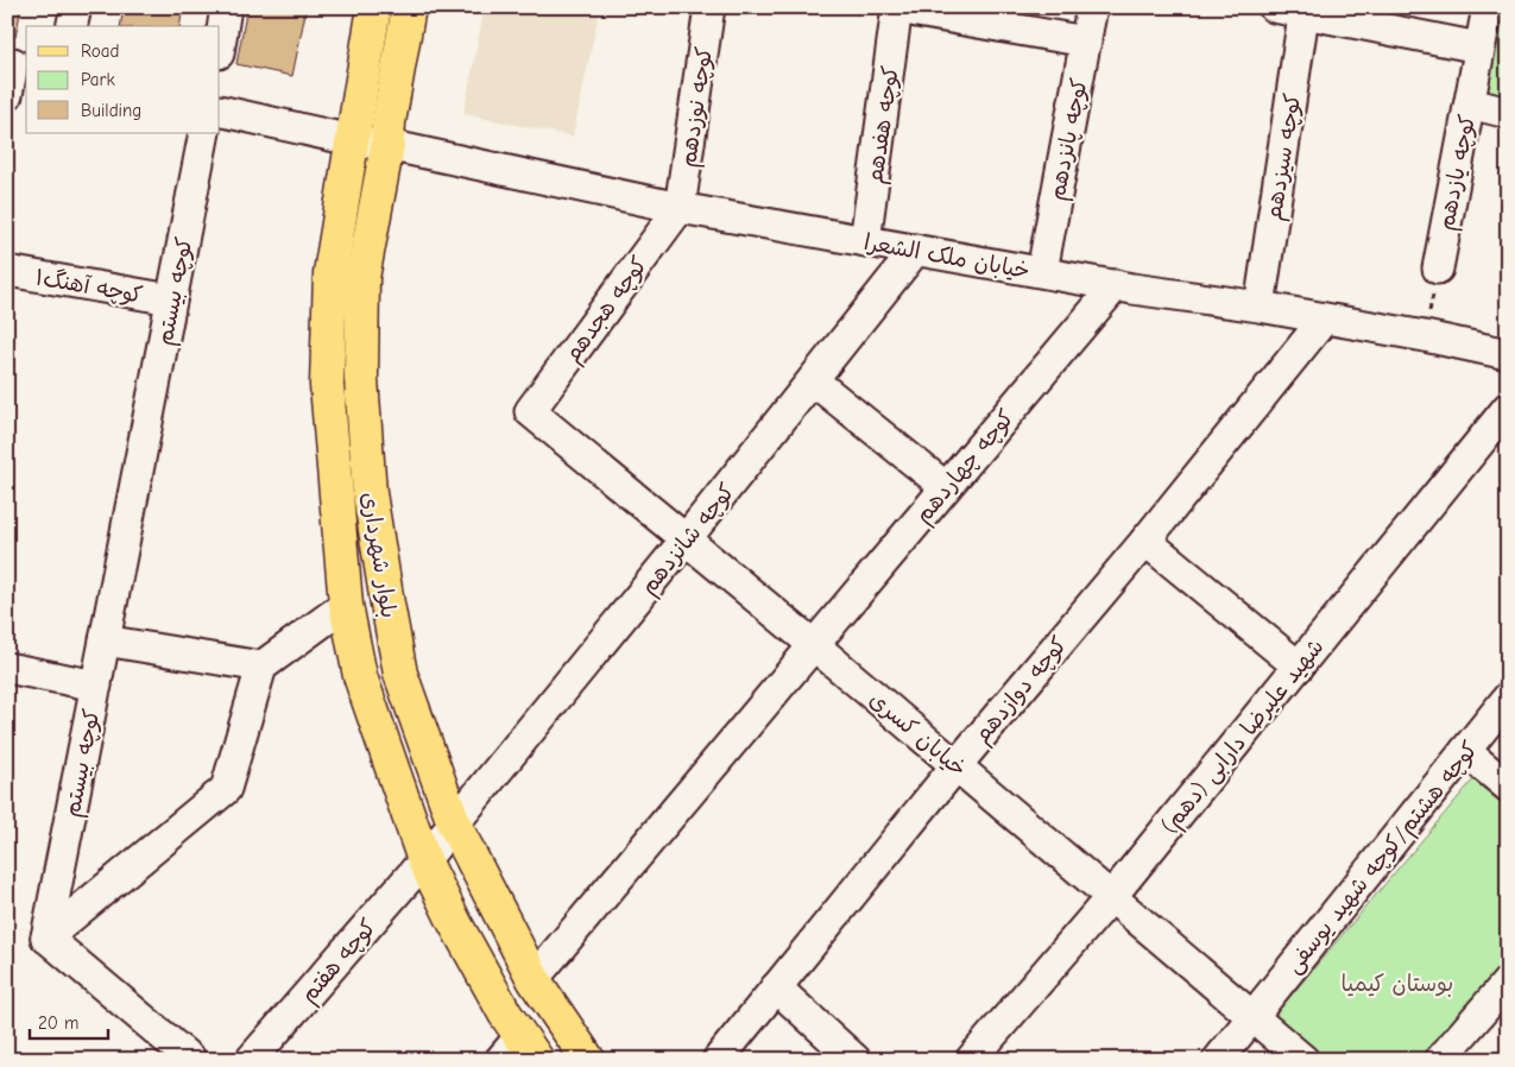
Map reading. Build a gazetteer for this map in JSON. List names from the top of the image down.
{
  "streets": {
    "main road": ["بلوار شهرداری"],
    "street": [
      "کوچه نوزدهم",
      "کوچه هفدهم",
      "کوچه پانزدهم",
      "کوچه سیزدهم",
      "کوچه یازدهم",
      "خیابان ملک الشعرا",
      "کوچه آهنگ۱",
      "کوچه بیستم",
      "کوچه هجدهم",
      "کوچه چهاردهم",
      "کوچه شانزدهم",
      "کوچه دوازدهم",
      "خیابان کسری",
      "شهید علیرضا دارابی (دهم)",
      "کوچه هشتم/کوچه شهید یوسفی",
      "کوچه هفتم"
    ]
  },
  "crossings": [
    ["کوچه نوزدهم", "خیابان ملک الشعرا"],
    ["کوچه نوزدهم", "کوچه هجدهم"],
    ["کوچه هفدهم", "خیابان ملک الشعرا"],
    ["کوچه پانزدهم", "خیابان ملک الشعرا"],
    ["کوچه سیزدهم", "خیابان ملک الشعرا"],
    ["خیابان ملک الشعرا", "کوچه هجدهم"],
    ["خیابان ملک الشعرا", "کوچه چهاردهم"],
    ["خیابان ملک الشعرا", "کوچه شانزدهم"],
    ["خیابان ملک الشعرا", "بلوار شهرداری"],
    ["خیابان ملک الشعرا", "کوچه دوازدهم"],
    ["کوچه آهنگ۱", "کوچه بیستم"],
    ["کوچه هجدهم", "خیابان کسری"],
    ["کوچه چهاردهم", "بلوار شهرداری"],
    ["کوچه چهاردهم", "خیابان کسری"],
    ["کوچه شانزدهم", "بلوار شهرداری"],
    ["کوچه شانزدهم", "خیابان کسری"],
    ["کوچه شانزدهم", "کوچه هفتم"],
    ["بلوار شهرداری", "کوچه هفتم"],
    ["کوچه دوازدهم", "خیابان کسری"],
    ["خیابان کسری", "شهید علیرضا دارابی (دهم)"],
    ["خیابان کسری", "کوچه هشتم/کوچه شهید یوسفی"]
  ],
  "parks": ["بوستان کیمیا"],
  "legend": ["Road", "Park", "Building"],
  "scale_bar": "20 m"
}
